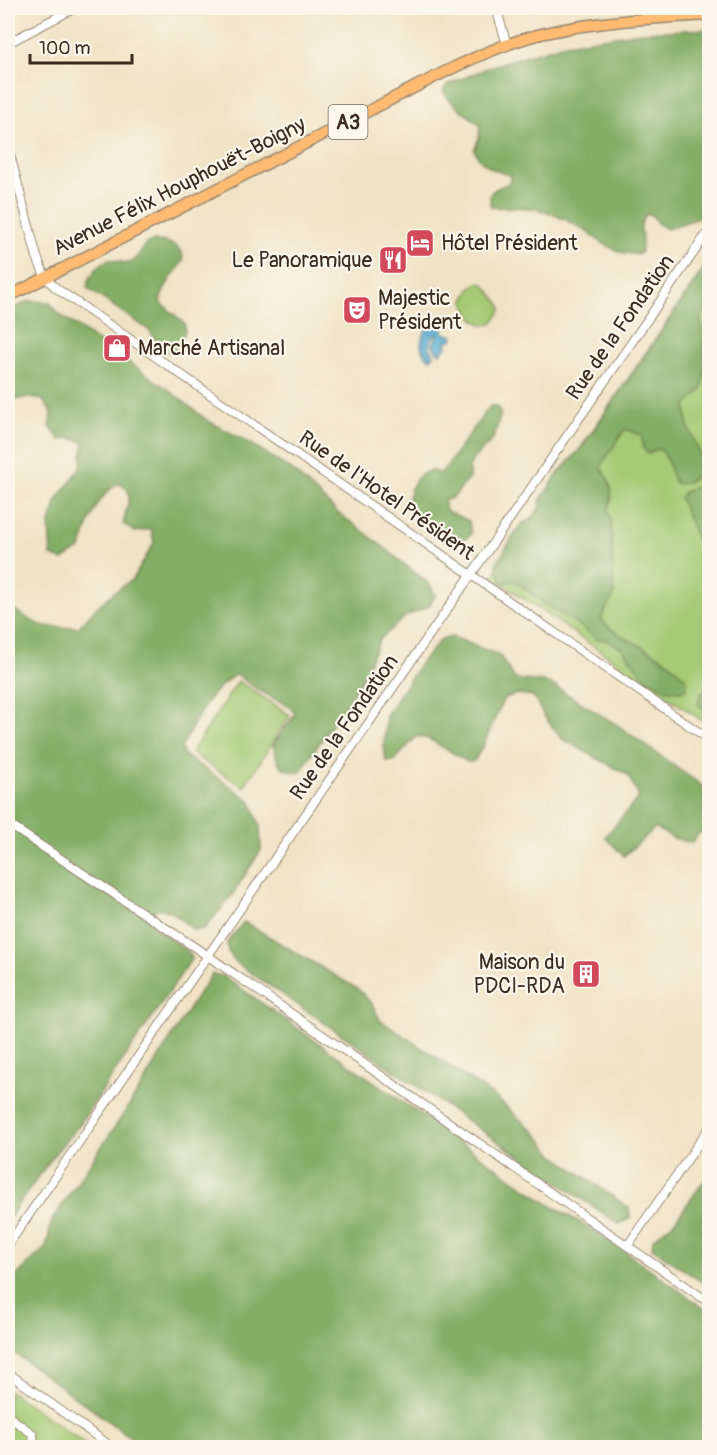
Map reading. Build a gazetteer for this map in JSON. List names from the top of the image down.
{
  "streets": {
    "highway": ["A3", "Avenue Félix Houphouët-Boigny"],
    "street": ["Rue de la Fondation", "Rue de l'Hotel Président"]
  },
  "crossings": [
    ["Avenue Félix Houphouët-Boigny", "Rue de l'Hotel Président"],
    ["Rue de la Fondation", "Rue de l'Hotel Président"]
  ],
  "places": {
    "hotel": ["Hôtel Président"],
    "restaurant": ["Le Panoramique"],
    "theatre": ["Majestic Président"],
    "shop": ["Marché Artisanal"],
    "building": ["Maison du PDCI-RDA"]
  },
  "scale_bar": "100 m"
}
